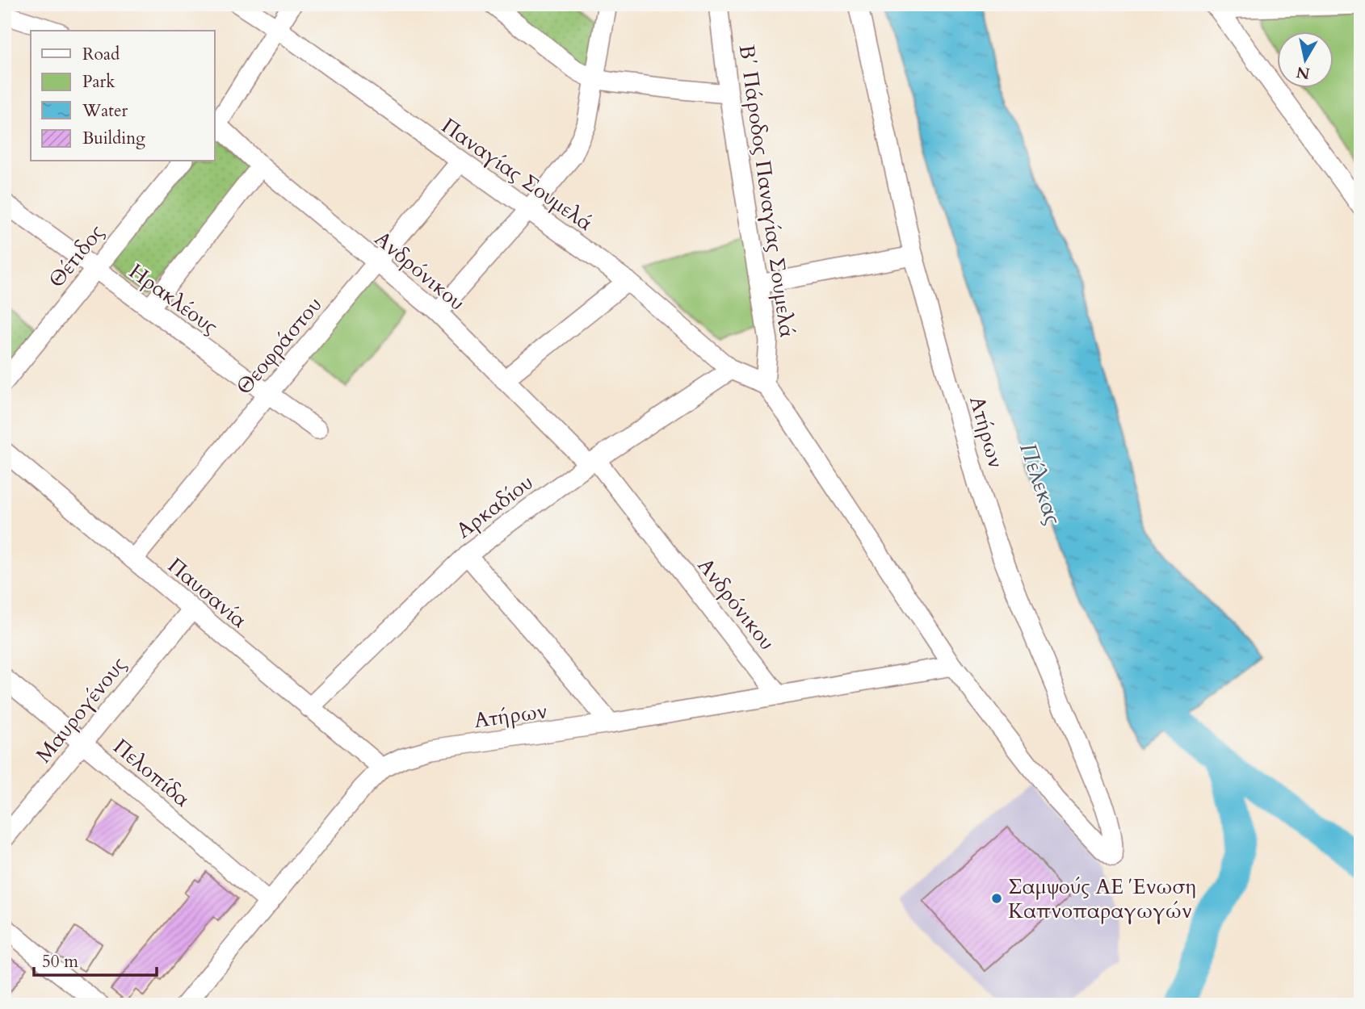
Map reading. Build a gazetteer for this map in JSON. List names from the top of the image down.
{
  "streets": {
    "street": [
      "Παναγίας Σουμελά",
      "Β΄ Πάροδος Παναγίας Σουμελά",
      "Θέτιδος",
      "Ανδρόνικου",
      "Ηρακλέους",
      "Θεοφράστου",
      "Ατήρων",
      "Αρκαδίου",
      "Παυσανία",
      "Μαυρογένους",
      "Πελοπίδα"
    ]
  },
  "crossings": [
    ["Παναγίας Σουμελά", "Β΄ Πάροδος Παναγίας Σουμελά"],
    ["Παναγίας Σουμελά", "Θεοφράστου"],
    ["Παναγίας Σουμελά", "Αρκαδίου"],
    ["Θέτιδος", "Ηρακλέους"],
    ["Ανδρόνικου", "Θεοφράστου"],
    ["Ανδρόνικου", "Ατήρων"],
    ["Ανδρόνικου", "Αρκαδίου"],
    ["Ηρακλέους", "Θεοφράστου"],
    ["Θεοφράστου", "Παυσανία"],
    ["Ατήρων", "Παυσανία"],
    ["Ατήρων", "Πελοπίδα"],
    ["Αρκαδίου", "Παυσανία"],
    ["Παυσανία", "Μαυρογένους"],
    ["Μαυρογένους", "Πελοπίδα"]
  ],
  "water": ["Πέλεκας"],
  "places": ["Σαμψούς ΑΕ Ένωση Καπνοπαραγωγών"],
  "legend": [
    "Road",
    "Park",
    "Water",
    "Building"
  ],
  "scale_bar": "50 m",
  "north": "bottom"
}
